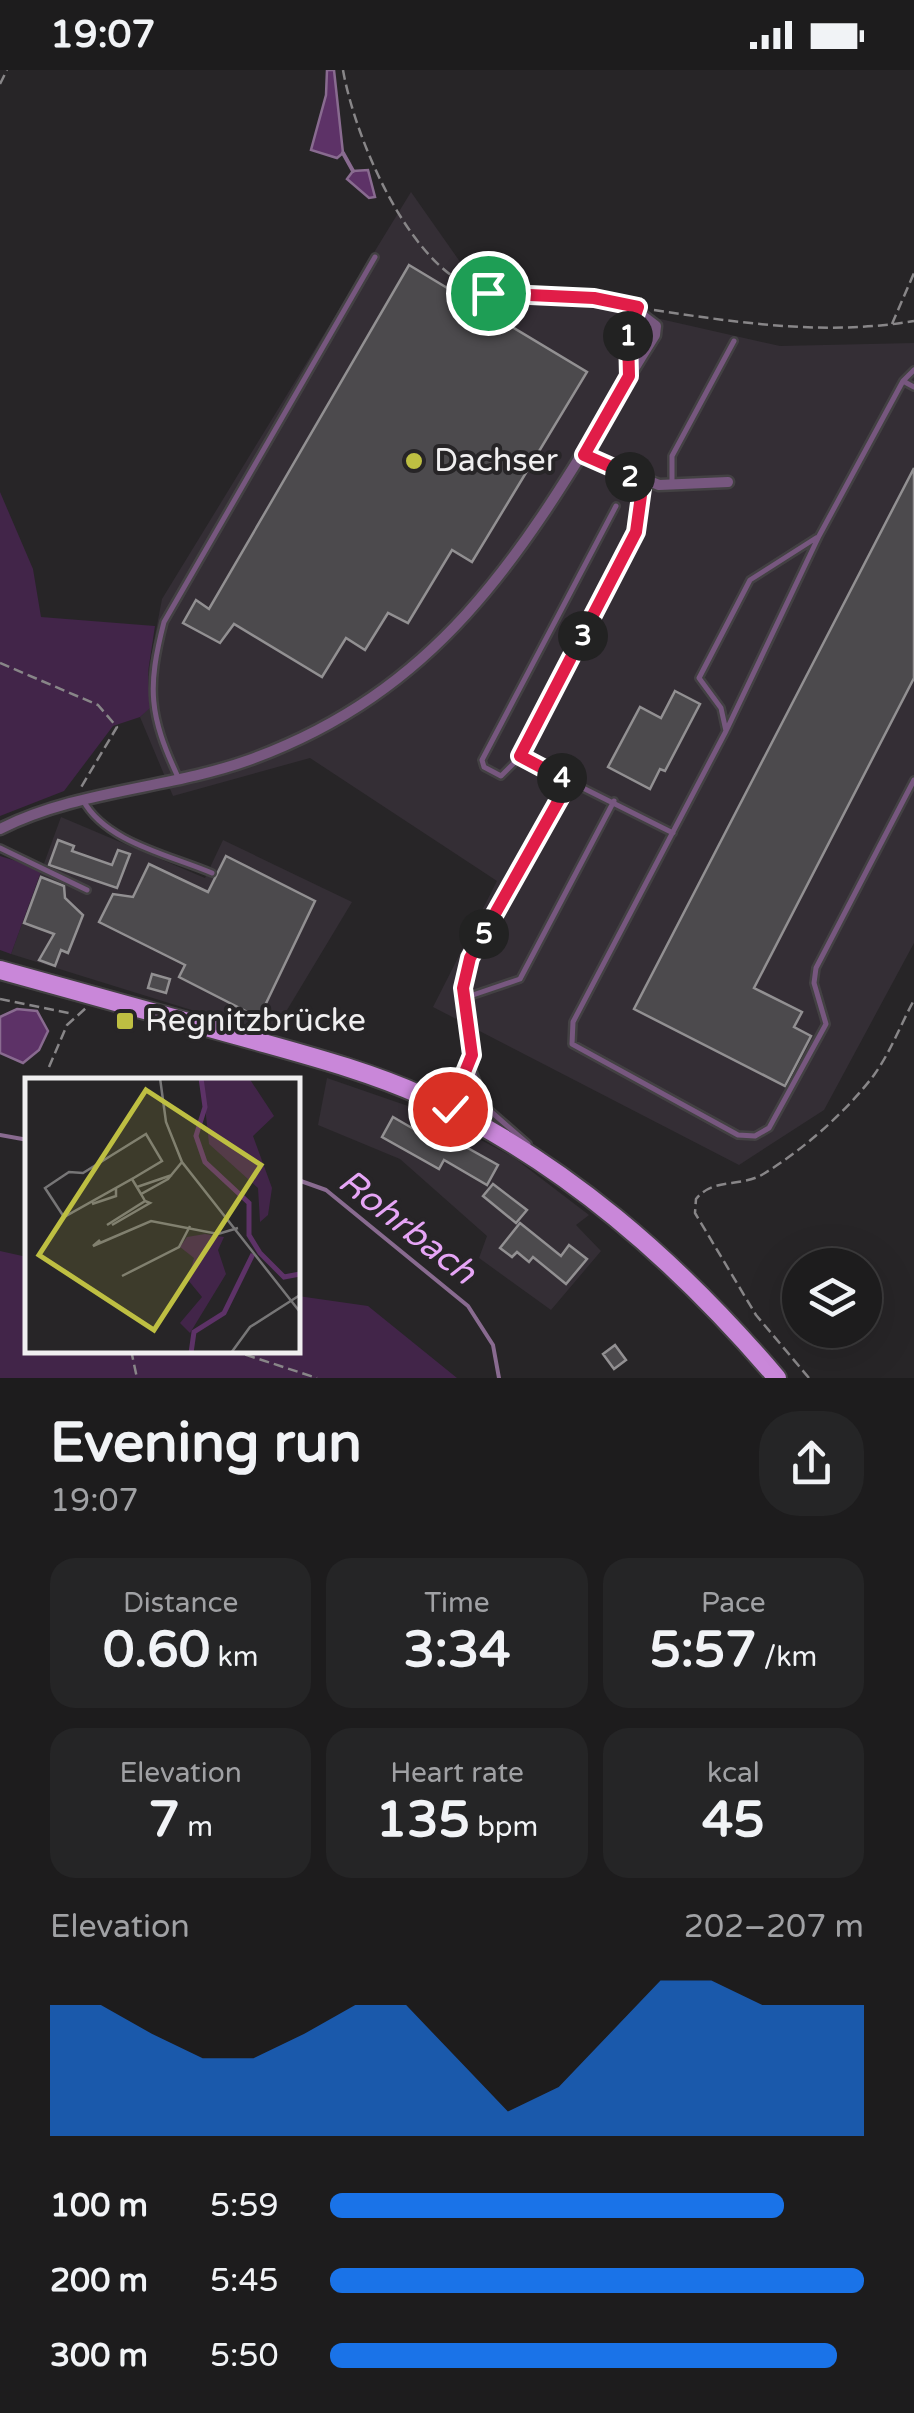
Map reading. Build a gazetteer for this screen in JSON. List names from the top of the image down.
{
  "water": ["Rohrbach"],
  "places": {
    "other": ["Dachser"],
    "transit": ["Regnitzbrücke"]
  },
  "page": {
    "status": "19:07",
    "pins": [
      "1",
      "2",
      "3",
      "4",
      "5"
    ],
    "heading": ["Evening run", "19:07"],
    "stats": [
      ["Distance", "0.60 km"],
      ["Time", "3:34"],
      ["Pace", "5:57 /km"],
      ["Elevation", "7 m"],
      ["Heart rate", "135 bpm"],
      ["kcal", "45"]
    ],
    "chart": ["Elevation", "202–207 m"],
    "list": [
      {
        "name": "100 m",
        "note": "5:59"
      },
      {
        "name": "200 m",
        "note": "5:45"
      },
      {
        "name": "300 m",
        "note": "5:50"
      }
    ]
  }
}
